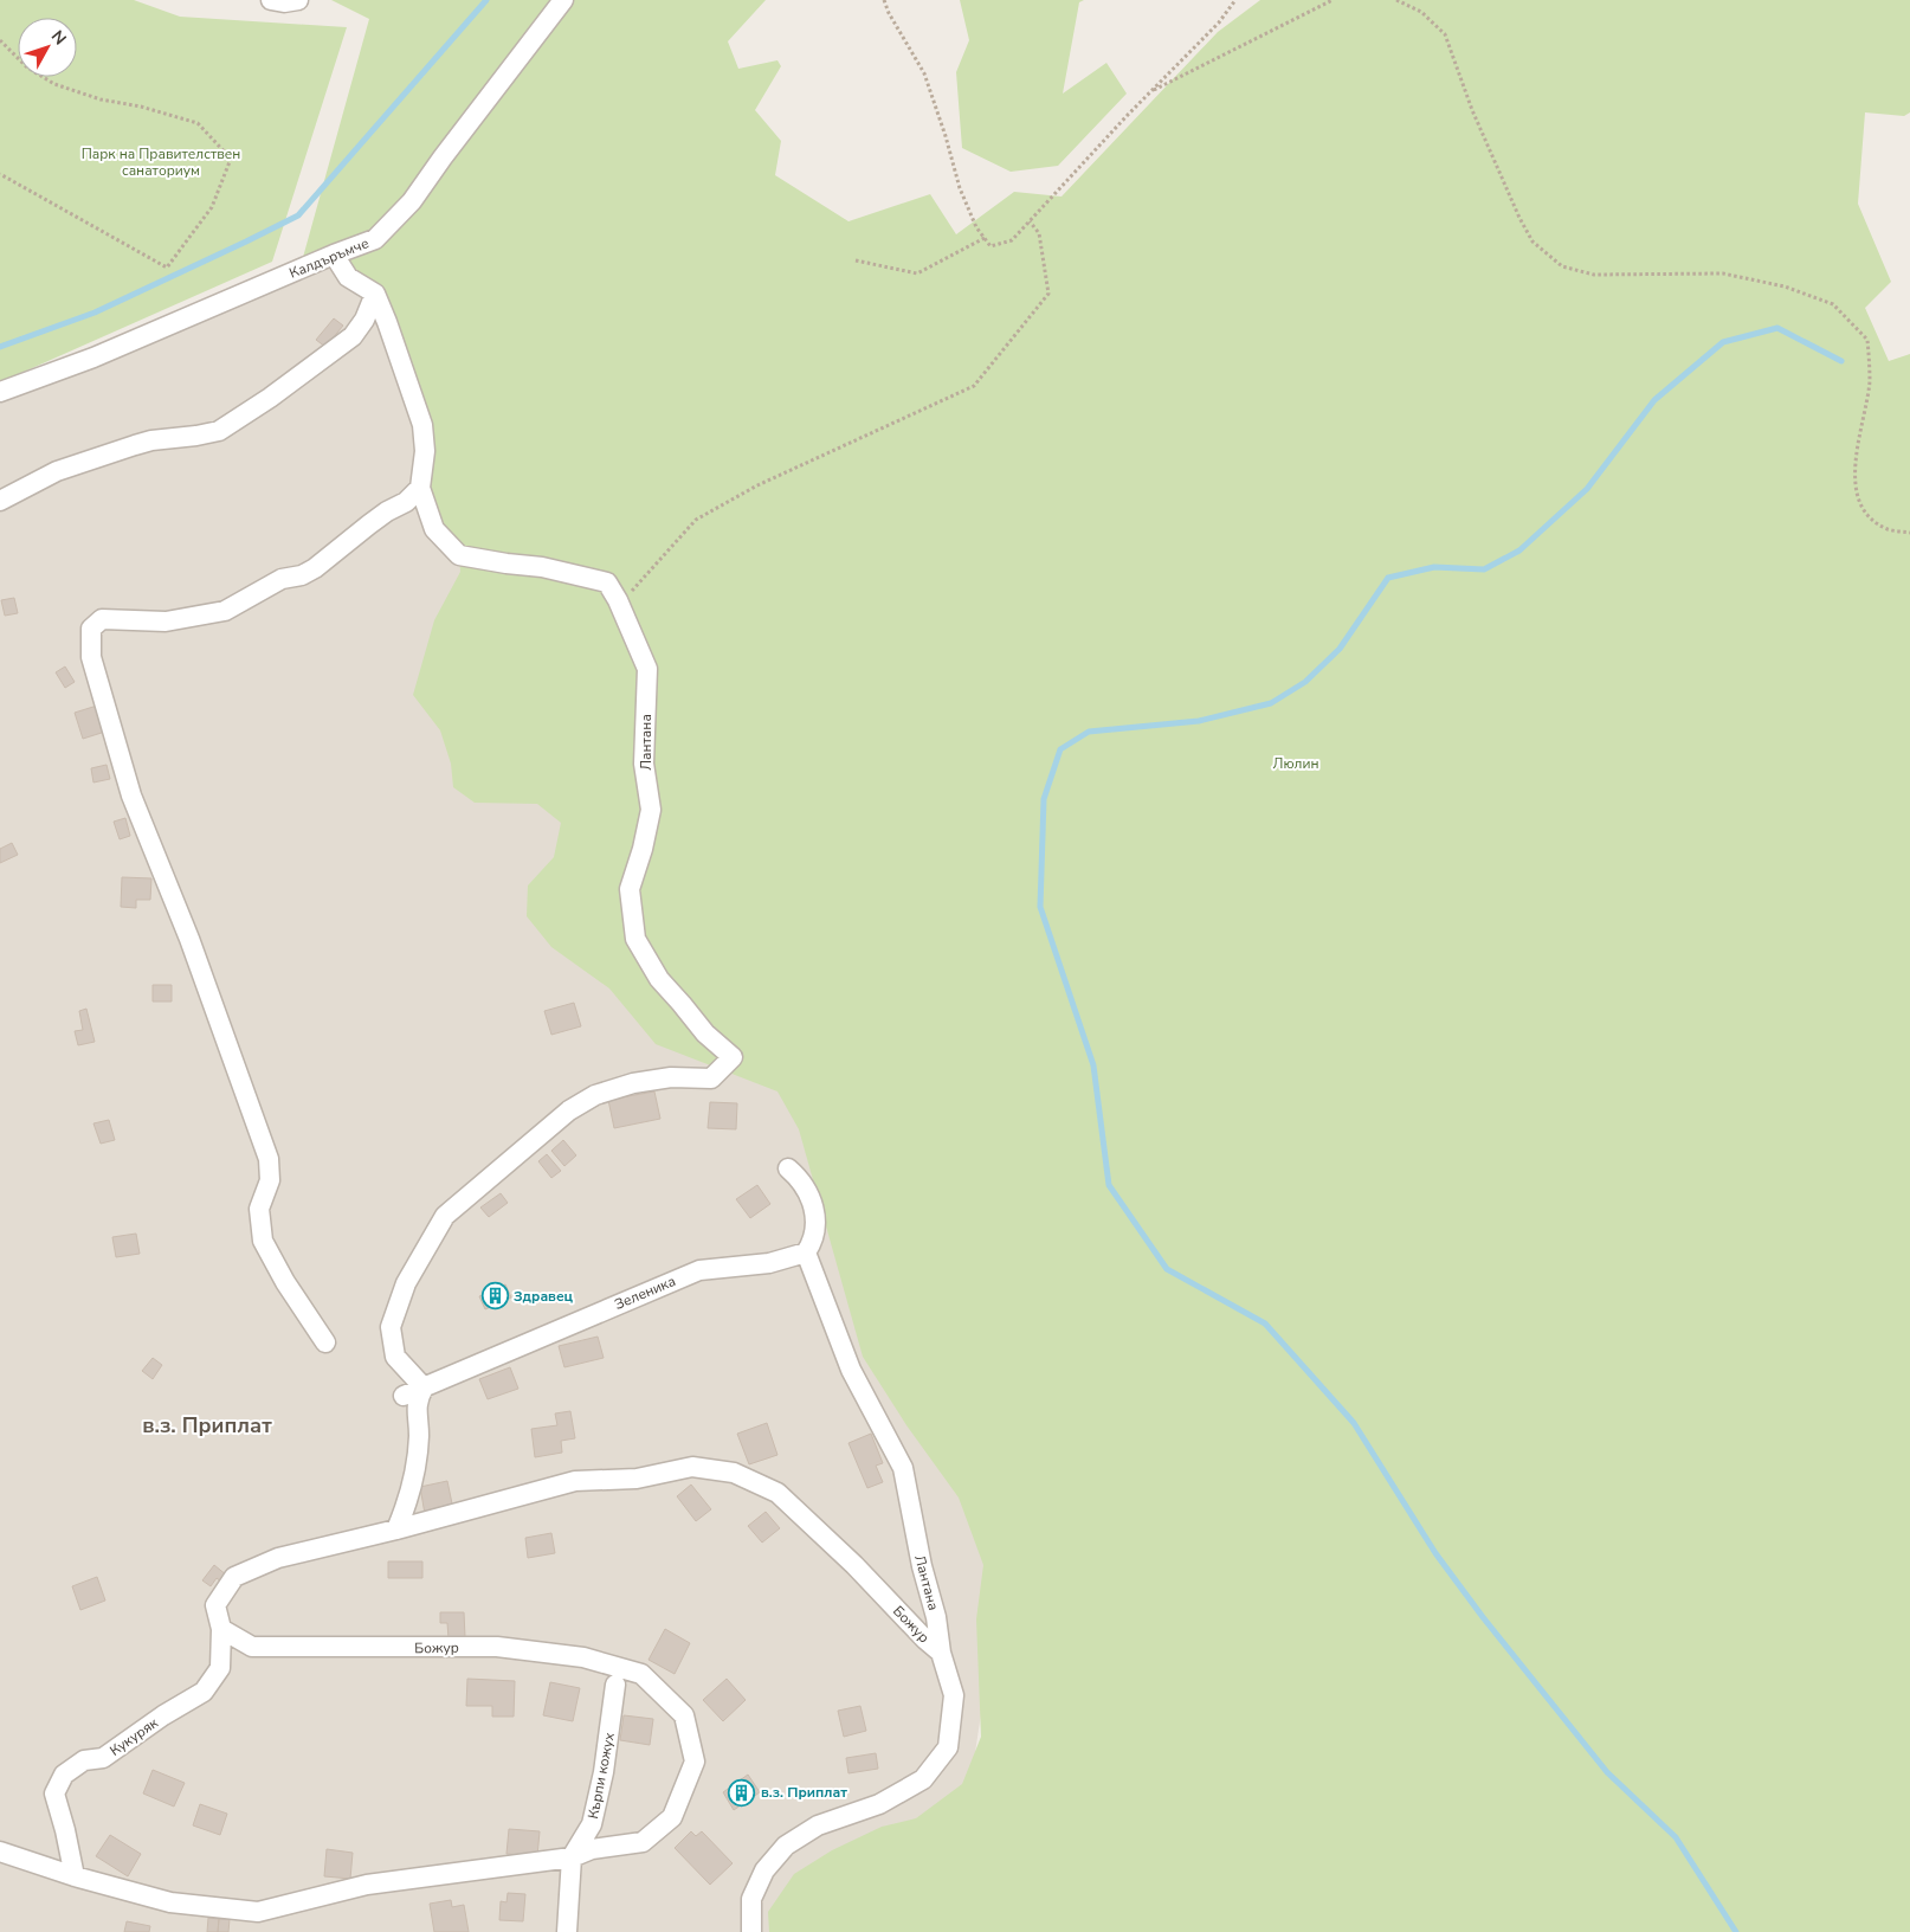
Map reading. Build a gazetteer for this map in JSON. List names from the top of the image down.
{
  "streets": {
    "street": [
      "Калдъръмче",
      "Лантана",
      "Зеленика",
      "Божур",
      "Кукуряк",
      "Кърпи кожух"
    ]
  },
  "crossings": [
    ["Лантана", "Зеленика"],
    ["Лантана", "Божур"],
    ["Божур", "Кукуряк"],
    ["Божур", "Кърпи кожух"]
  ],
  "districts": ["в.з. Приплат"],
  "parks": ["Парк на Правителствен санаториум", "Люлин"],
  "places": {
    "building": ["Здравец", "в.з. Приплат"]
  },
  "north": "top right"
}
